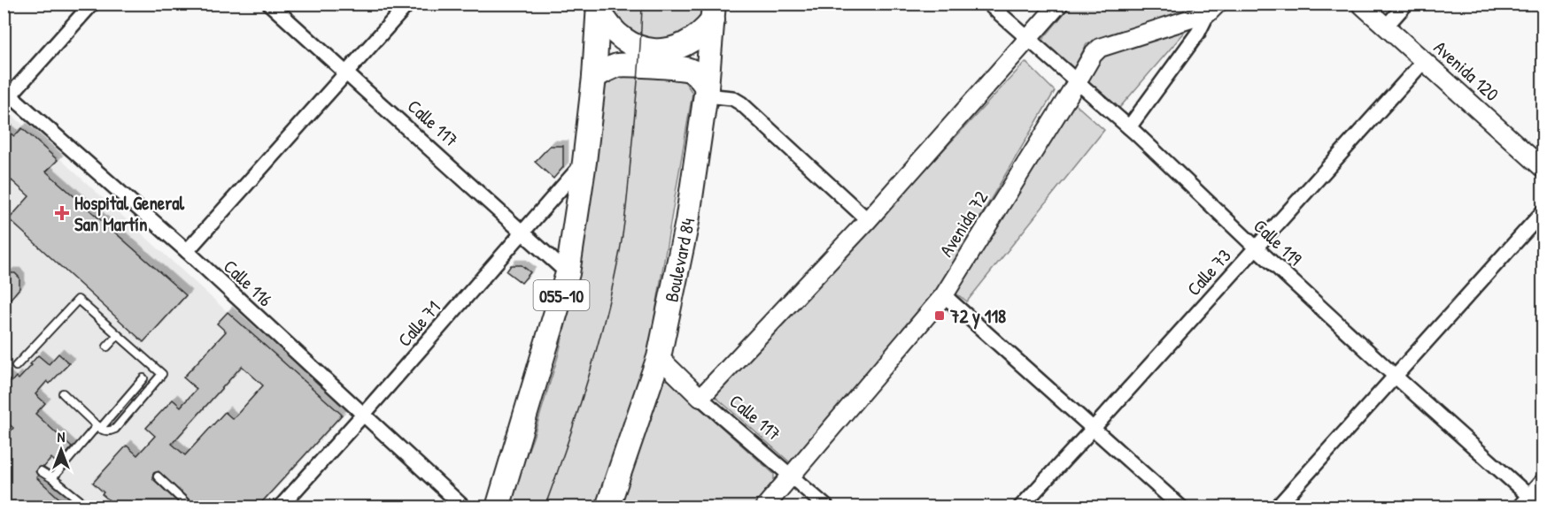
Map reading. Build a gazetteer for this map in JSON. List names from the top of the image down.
{
  "streets": {
    "highway": ["Boulevard 84", "055-10"],
    "street": [
      "Avenida 120",
      "Calle 117",
      "Avenida 72",
      "Calle 119",
      "Calle 73",
      "Calle 116",
      "Calle 71"
    ]
  },
  "crossings": [
    ["Avenida 120", "Calle 73"],
    ["Calle 117", "Avenida 72"],
    ["Calle 117", "Boulevard 84"],
    ["Calle 117", "055-10"],
    ["Calle 117", "Calle 71"],
    ["Avenida 72", "Calle 119"],
    ["Calle 119", "Calle 73"],
    ["Calle 116", "Calle 71"],
    ["055-10", "Calle 71"]
  ],
  "places": {
    "health": ["Hospital General San Martín"],
    "transit": ["72 y 118"]
  },
  "north": "top"
}
